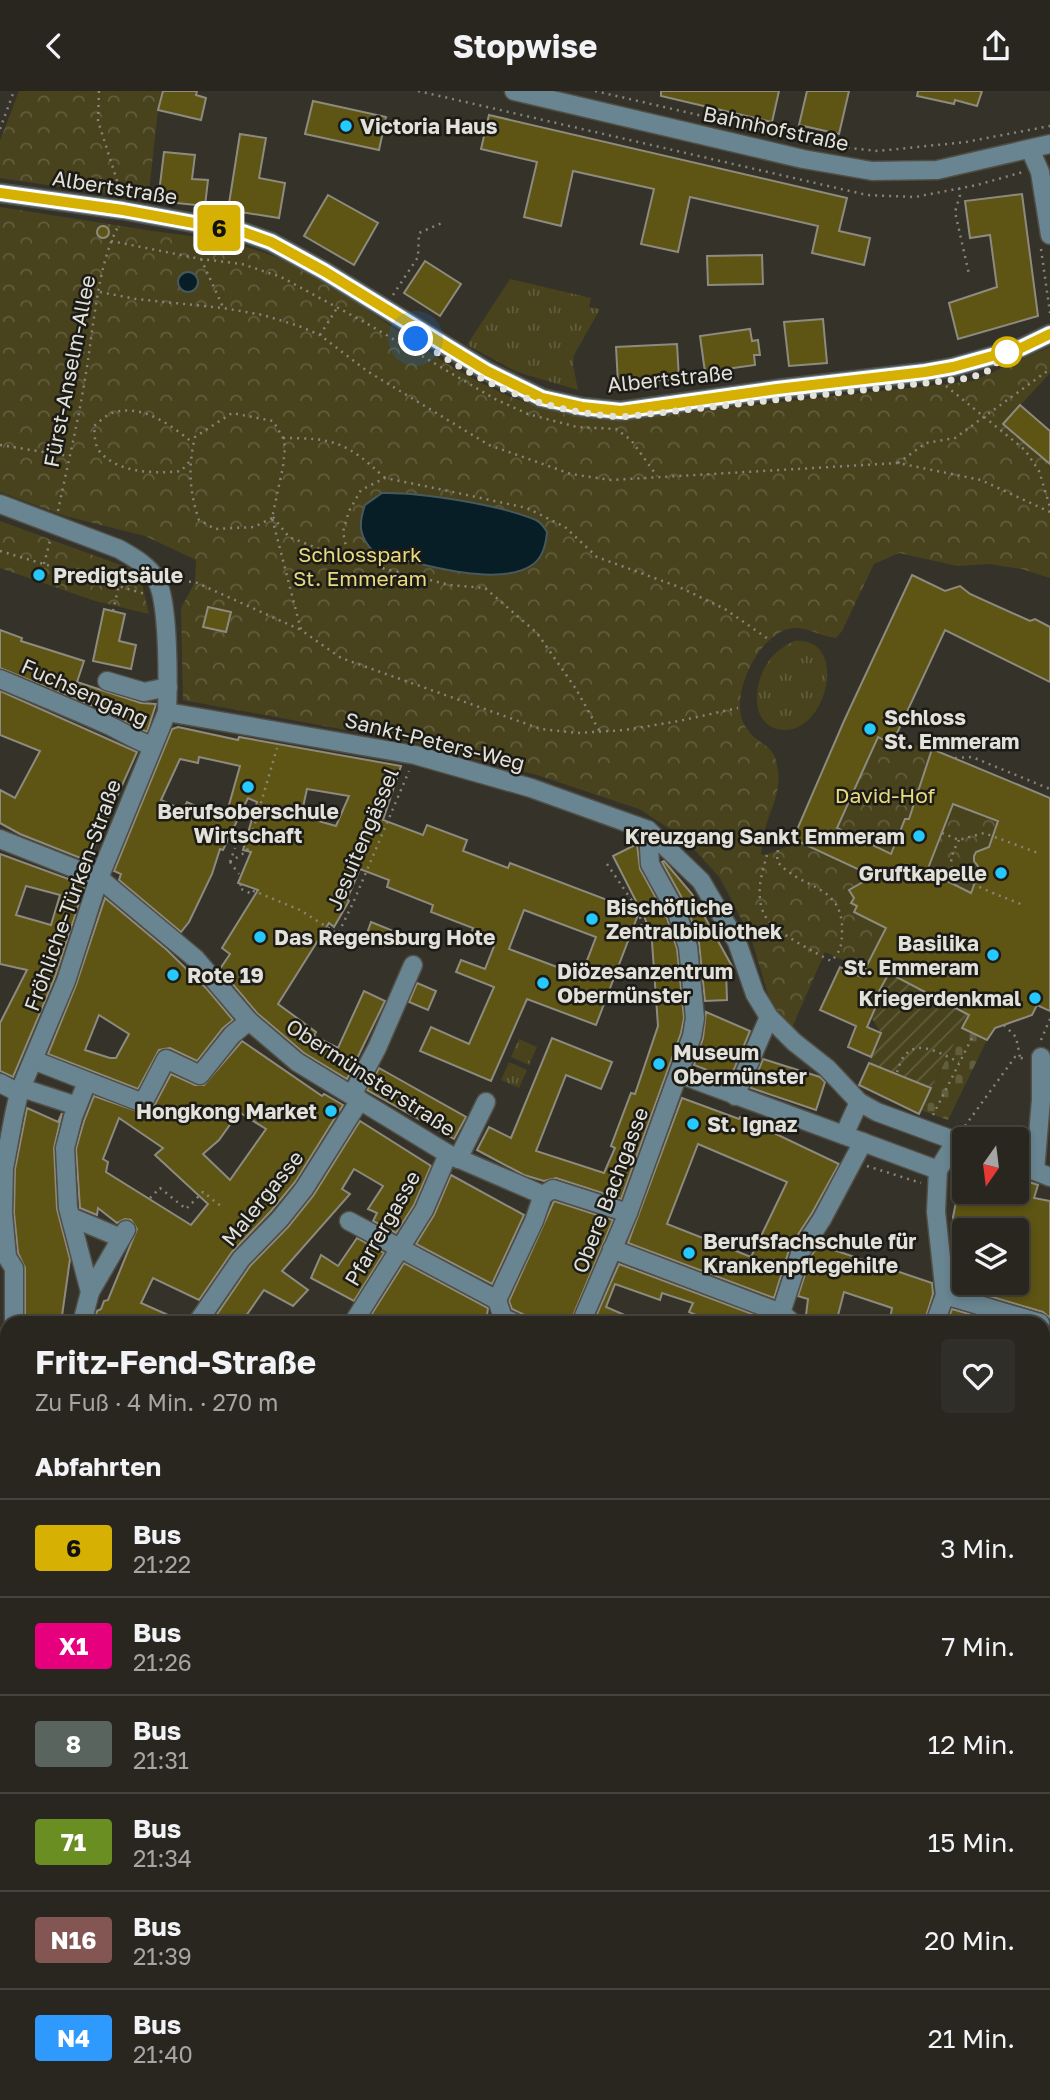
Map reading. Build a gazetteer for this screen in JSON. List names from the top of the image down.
{
  "streets": {
    "street": [
      "Bahnhofstraße",
      "Albertstraße",
      "Fuchsengang",
      "Sankt-Peters-Weg",
      "Fröhliche-Türken-Straße",
      "Obermünsterstraße",
      "Obere Bachgasse",
      "Malergasse",
      "Pfarrergasse"
    ],
    "path": ["Fürst-Anselm-Allee", "Jesuitengässel"]
  },
  "crossings": [
    ["Albertstraße", "Fürst-Anselm-Allee"],
    ["Fuchsengang", "Fröhliche-Türken-Straße"],
    ["Sankt-Peters-Weg", "Jesuitengässel"],
    ["Sankt-Peters-Weg", "Fröhliche-Türken-Straße"],
    ["Sankt-Peters-Weg", "Obere Bachgasse"],
    ["Fröhliche-Türken-Straße", "Obermünsterstraße"],
    ["Obermünsterstraße", "Obere Bachgasse"],
    ["Obermünsterstraße", "Malergasse"],
    ["Obermünsterstraße", "Pfarrergasse"]
  ],
  "parks": ["Schlosspark St. Emmeram", "David-Hof"],
  "places": [
    "Victoria Haus",
    "Predigtsäule",
    "Schloss St. Emmeram",
    "Berufsoberschule Wirtschaft",
    "Kreuzgang Sankt Emmeram",
    "Gruftkapelle",
    "Bischöfliche Zentralbibliothek",
    "Das Regensburg Hote",
    "Basilika St. Emmeram",
    "Rote 19",
    "Diözesanzentrum Obermünster",
    "Kriegerdenkmal",
    "Museum Obermünster",
    "Hongkong Market",
    "St. Ignaz",
    "Berufsfachschule für Krankenpflegehilfe"
  ],
  "lines": ["bus line 6"],
  "north": "bottom",
  "page": {
    "header": "Stopwise",
    "on_map": "6",
    "heading": [
      ["Fritz-Fend-Straße", "Zu Fuß · 4 Min. · 270 m"],
      "Abfahrten"
    ],
    "list": [
      {
        "mark": "6",
        "name": "Bus",
        "note": "21:22",
        "value": "3 Min."
      },
      {
        "mark": "X1",
        "name": "Bus",
        "note": "21:26",
        "value": "7 Min."
      },
      {
        "mark": "8",
        "name": "Bus",
        "note": "21:31",
        "value": "12 Min."
      },
      {
        "mark": "71",
        "name": "Bus",
        "note": "21:34",
        "value": "15 Min."
      },
      {
        "mark": "N16",
        "name": "Bus",
        "note": "21:39",
        "value": "20 Min."
      },
      {
        "mark": "N4",
        "name": "Bus",
        "note": "21:40",
        "value": "21 Min."
      }
    ]
  }
}
